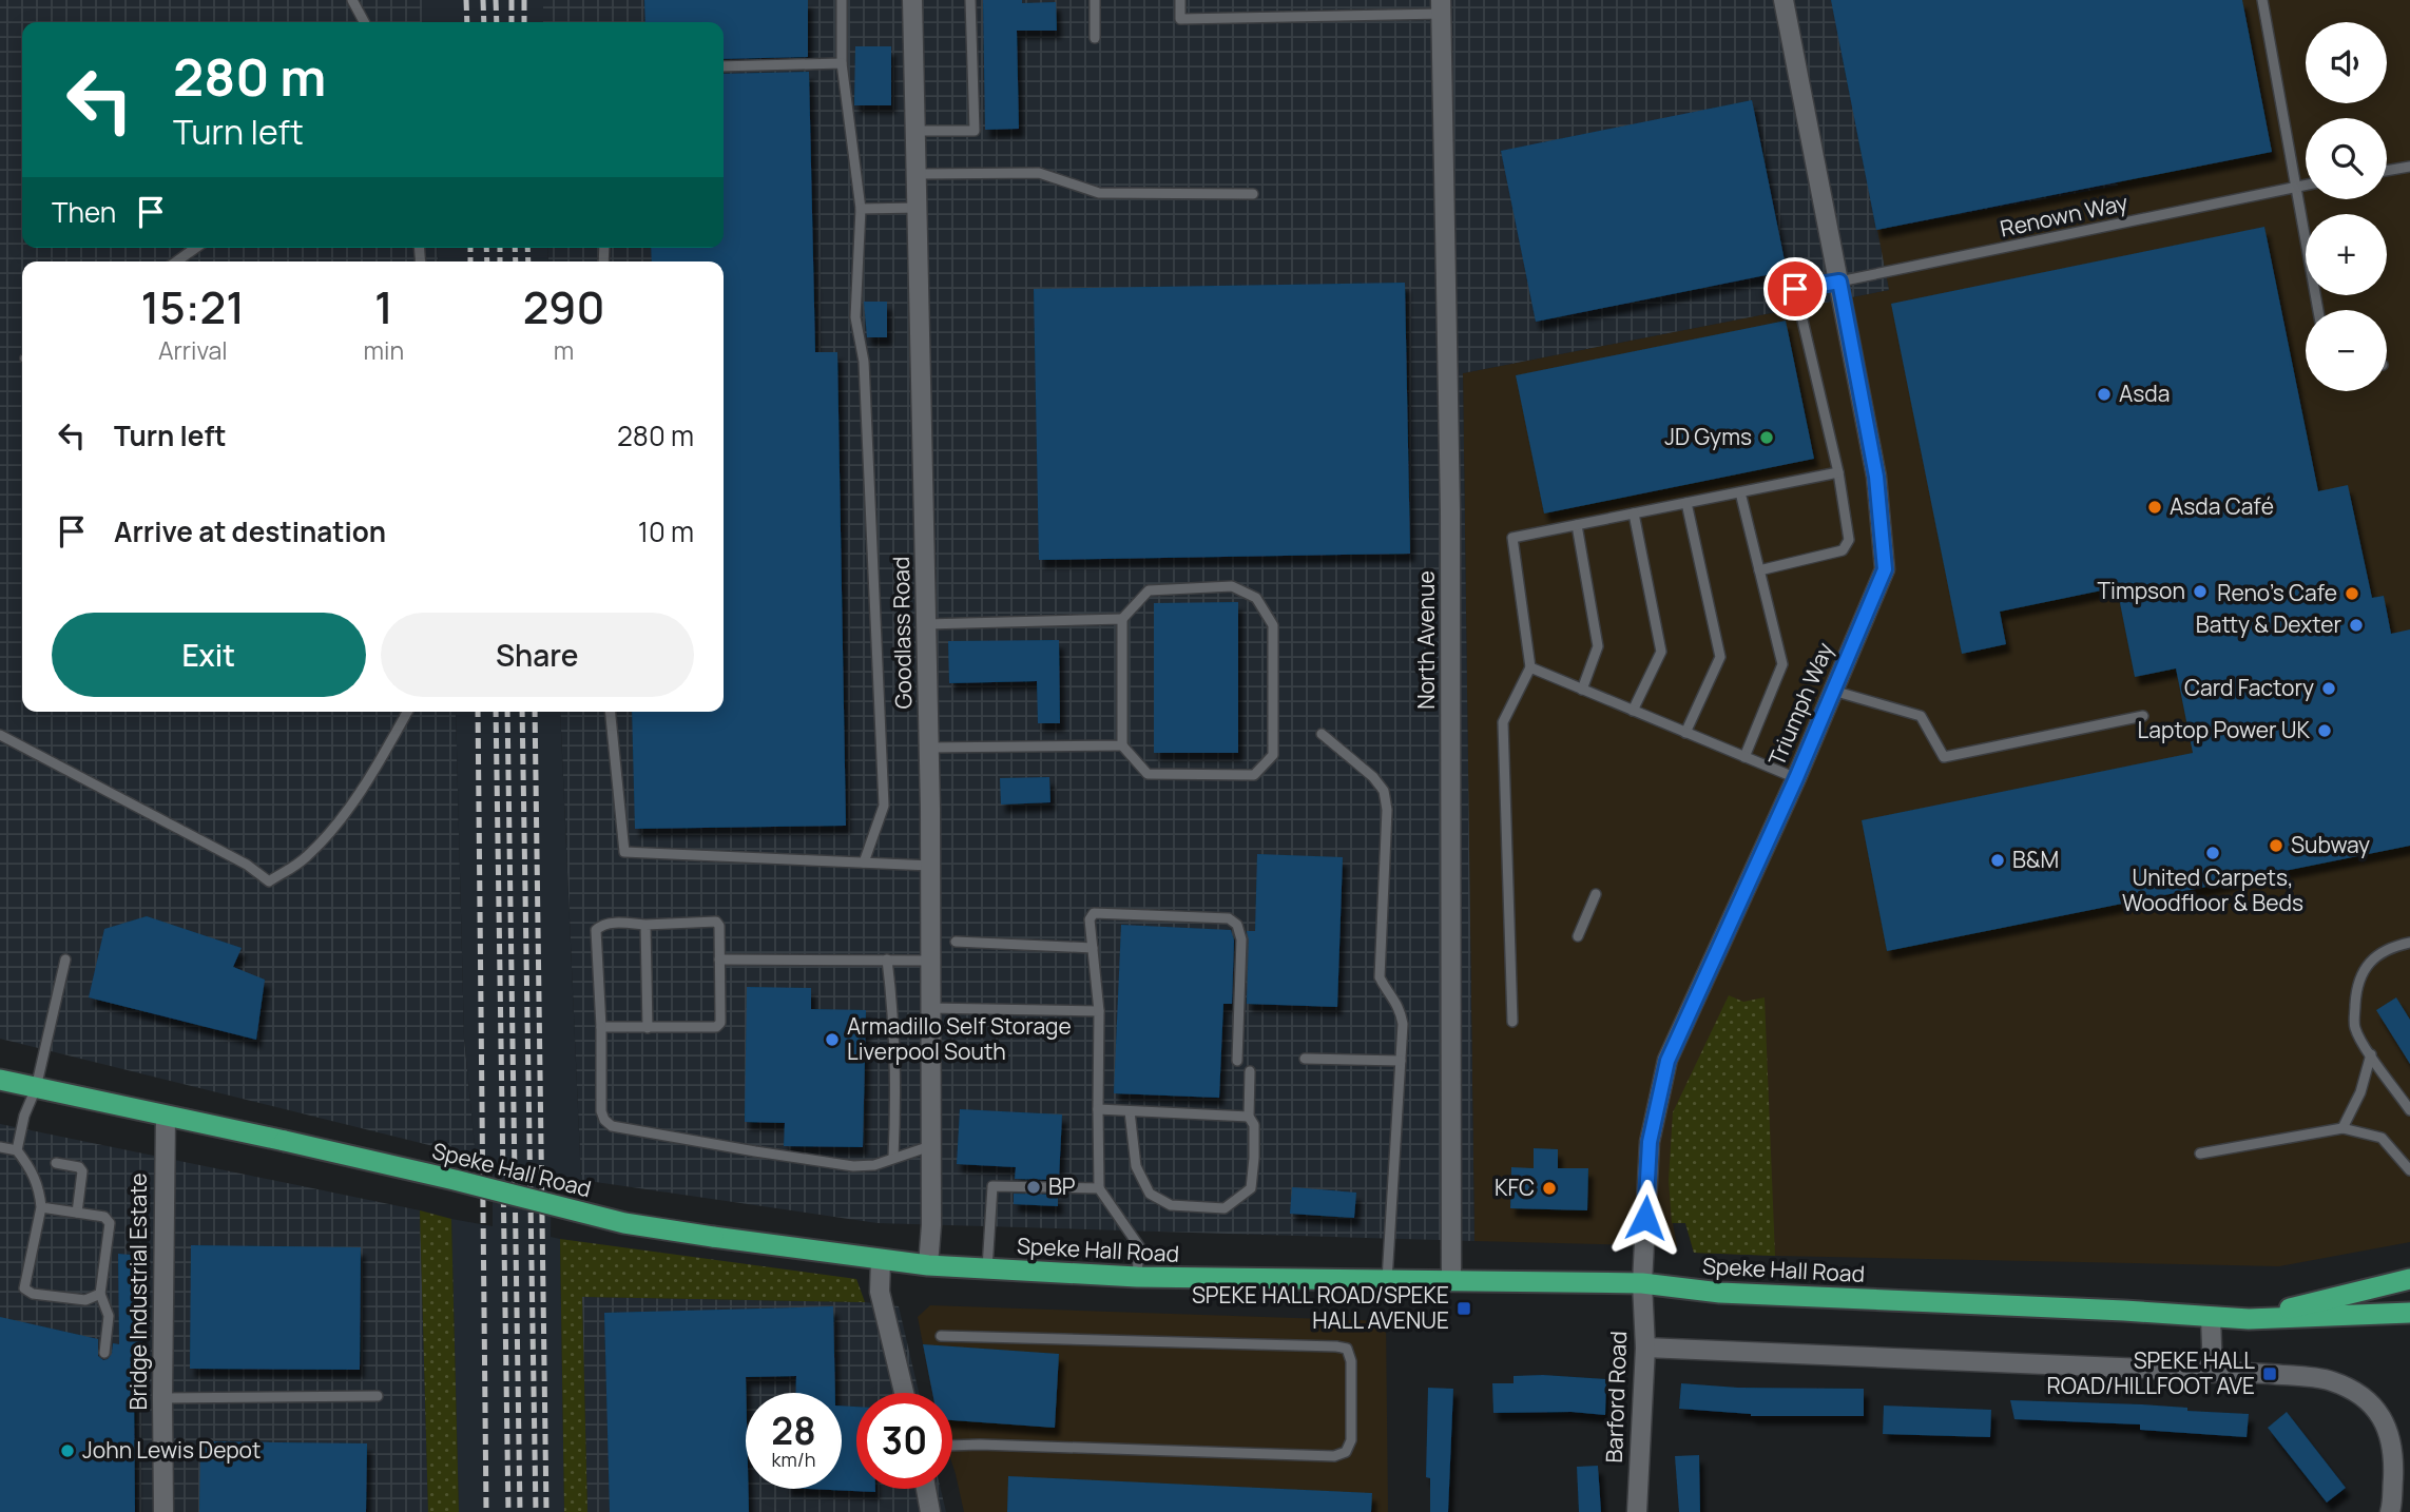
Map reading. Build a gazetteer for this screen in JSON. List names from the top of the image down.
{
  "streets": {
    "highway": ["Speke Hall Road"],
    "street": [
      "Goodlass Road",
      "North Avenue",
      "Triumph Way",
      "Bridge Industrial Estate",
      "Barford Road"
    ],
    "lane": ["Renown Way"]
  },
  "crossings": [
    ["Renown Way", "Triumph Way"],
    ["Goodlass Road", "Speke Hall Road"],
    ["North Avenue", "Speke Hall Road"],
    ["Triumph Way", "Speke Hall Road"],
    ["Triumph Way", "Barford Road"],
    ["Speke Hall Road", "Bridge Industrial Estate"],
    ["Speke Hall Road", "Barford Road"]
  ],
  "places": {
    "other": [
      "Asda",
      "JD Gyms",
      "Asda Café",
      "Timpson",
      "Reno's Cafe",
      "Batty & Dexter",
      "Card Factory",
      "Laptop Power UK",
      "Subway",
      "United Carpets, Woodfloor & Beds",
      "B&M",
      "Armadillo Self Storage Liverpool South",
      "BP",
      "KFC",
      "John Lewis Depot"
    ],
    "transit": ["SPEKE HALL ROAD/SPEKE HALL AVENUE", "SPEKE HALL ROAD/HILLFOOT AVE"]
  },
  "page": {
    "map_buttons": ["+", "−"],
    "turn": ["280 m", "Turn left"],
    "then": "Then",
    "eta": [
      "15:21",
      "Arrival",
      "1",
      "min",
      "290",
      "m"
    ],
    "list": [
      {
        "name": "Turn left",
        "value": "280 m"
      },
      {
        "name": "Arrive at destination",
        "value": "10 m"
      }
    ],
    "buttons": ["Exit", "Share"],
    "speed": "28 km/h",
    "limit": "30"
  }
}
